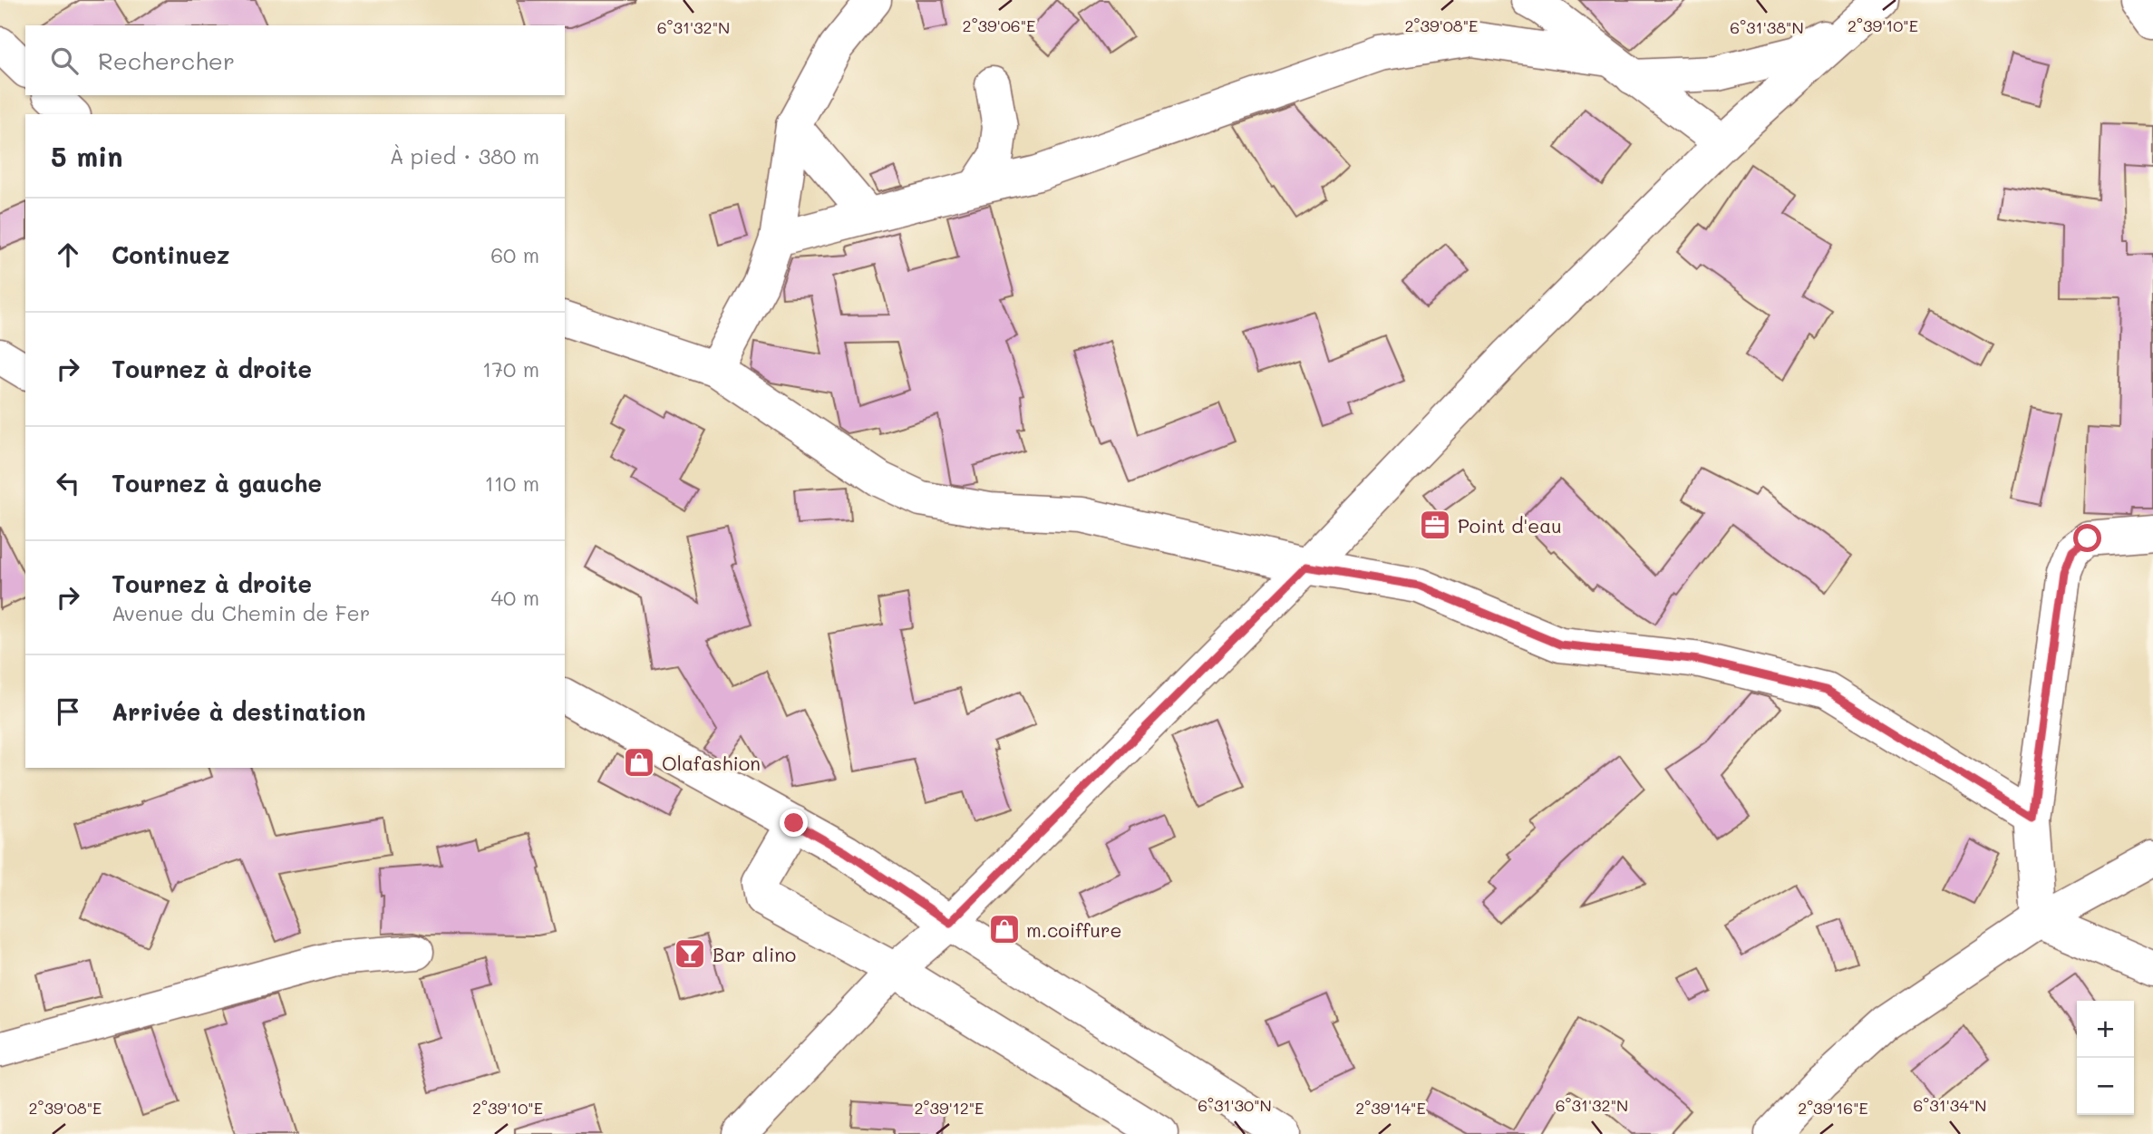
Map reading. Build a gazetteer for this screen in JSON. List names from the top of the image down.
{
  "places": {
    "office": ["Point d'eau"],
    "shop": ["Olafashion", "m.coiffure"],
    "bar": ["Bar alino"]
  },
  "page": {
    "search": "Rechercher",
    "heading": ["5 min", "À pied · 380 m"],
    "list": [
      ["Continuez", "60 m"],
      ["Tournez à droite", "170 m"],
      ["Tournez à gauche", "110 m"],
      ["Tournez à droite", "Avenue du Chemin de Fer", "40 m"],
      "Arrivée à destination"
    ],
    "map_buttons": ["+", "−"]
  },
  "coordinates": [
    "2°39'10\"E",
    "2°39'06\"E",
    "2°39'08\"E",
    "6°31'32\"N",
    "6°31'38\"N",
    "6°31'30\"N",
    "6°31'34\"N",
    "2°39'12\"E",
    "2°39'14\"E",
    "2°39'16\"E"
  ]
}
